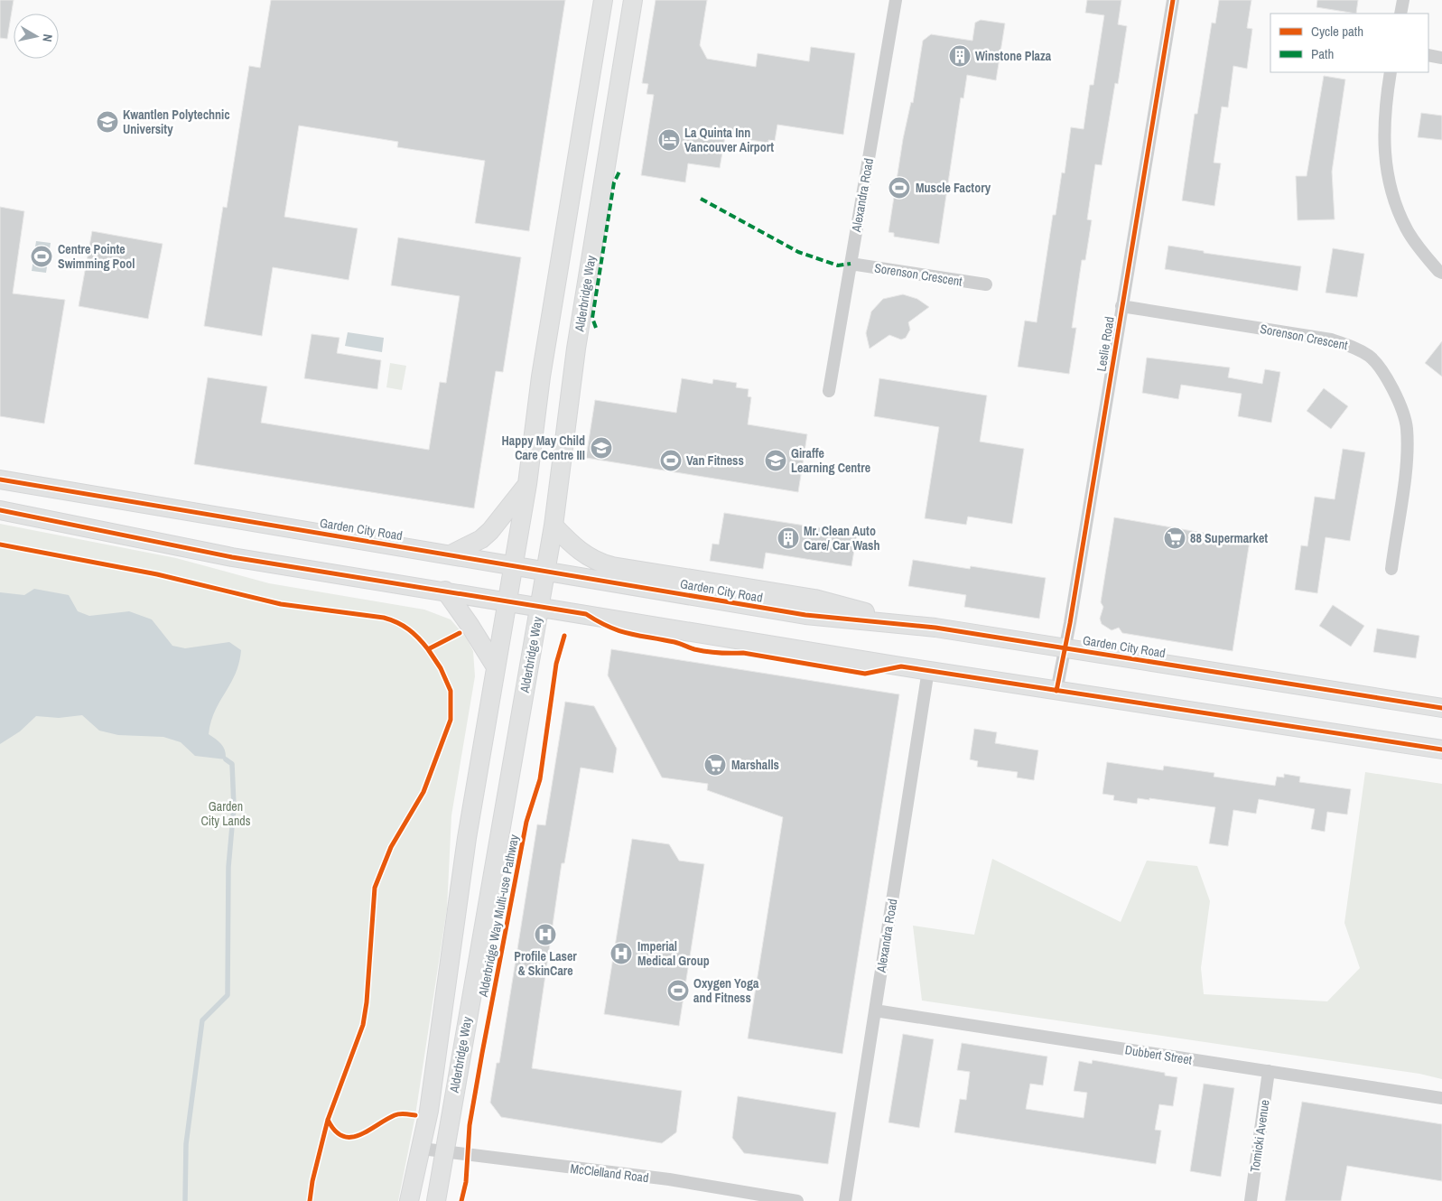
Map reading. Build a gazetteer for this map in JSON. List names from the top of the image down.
{
  "streets": {
    "main road": ["Alderbridge Way", "Garden City Road"],
    "street": [
      "Alexandra Road",
      "Sorenson Crescent",
      "Leslie Road",
      "Dubbert Street",
      "Tomicki Avenue",
      "McClelland Road"
    ],
    "cycle path": ["Alderbridge Way Multi-use Pathway"]
  },
  "crossings": [
    ["Alexandra Road", "Sorenson Crescent"],
    ["Alexandra Road", "Dubbert Street"],
    ["Sorenson Crescent", "Leslie Road"],
    ["Alderbridge Way", "Garden City Road"],
    ["Alderbridge Way", "McClelland Road"],
    ["Leslie Road", "Garden City Road"],
    ["Dubbert Street", "Tomicki Avenue"]
  ],
  "parks": ["Garden City Lands"],
  "places": {
    "building": ["Winstone Plaza", "Mr. Clean Auto Care/ Car Wash"],
    "school or university": ["Kwantlen Polytechnic University", "Happy May Child Care Centre III", "Giraffe Learning Centre"],
    "hotel": ["La Quinta Inn Vancouver Airport"],
    "sports": [
      "Muscle Factory",
      "Centre Pointe Swimming Pool",
      "Van Fitness",
      "Oxygen Yoga and Fitness"
    ],
    "supermarket": ["88 Supermarket", "Marshalls"],
    "hospital": ["Profile Laser & SkinCare", "Imperial Medical Group"]
  },
  "legend": ["Cycle path", "Path"],
  "north": "right"
}
